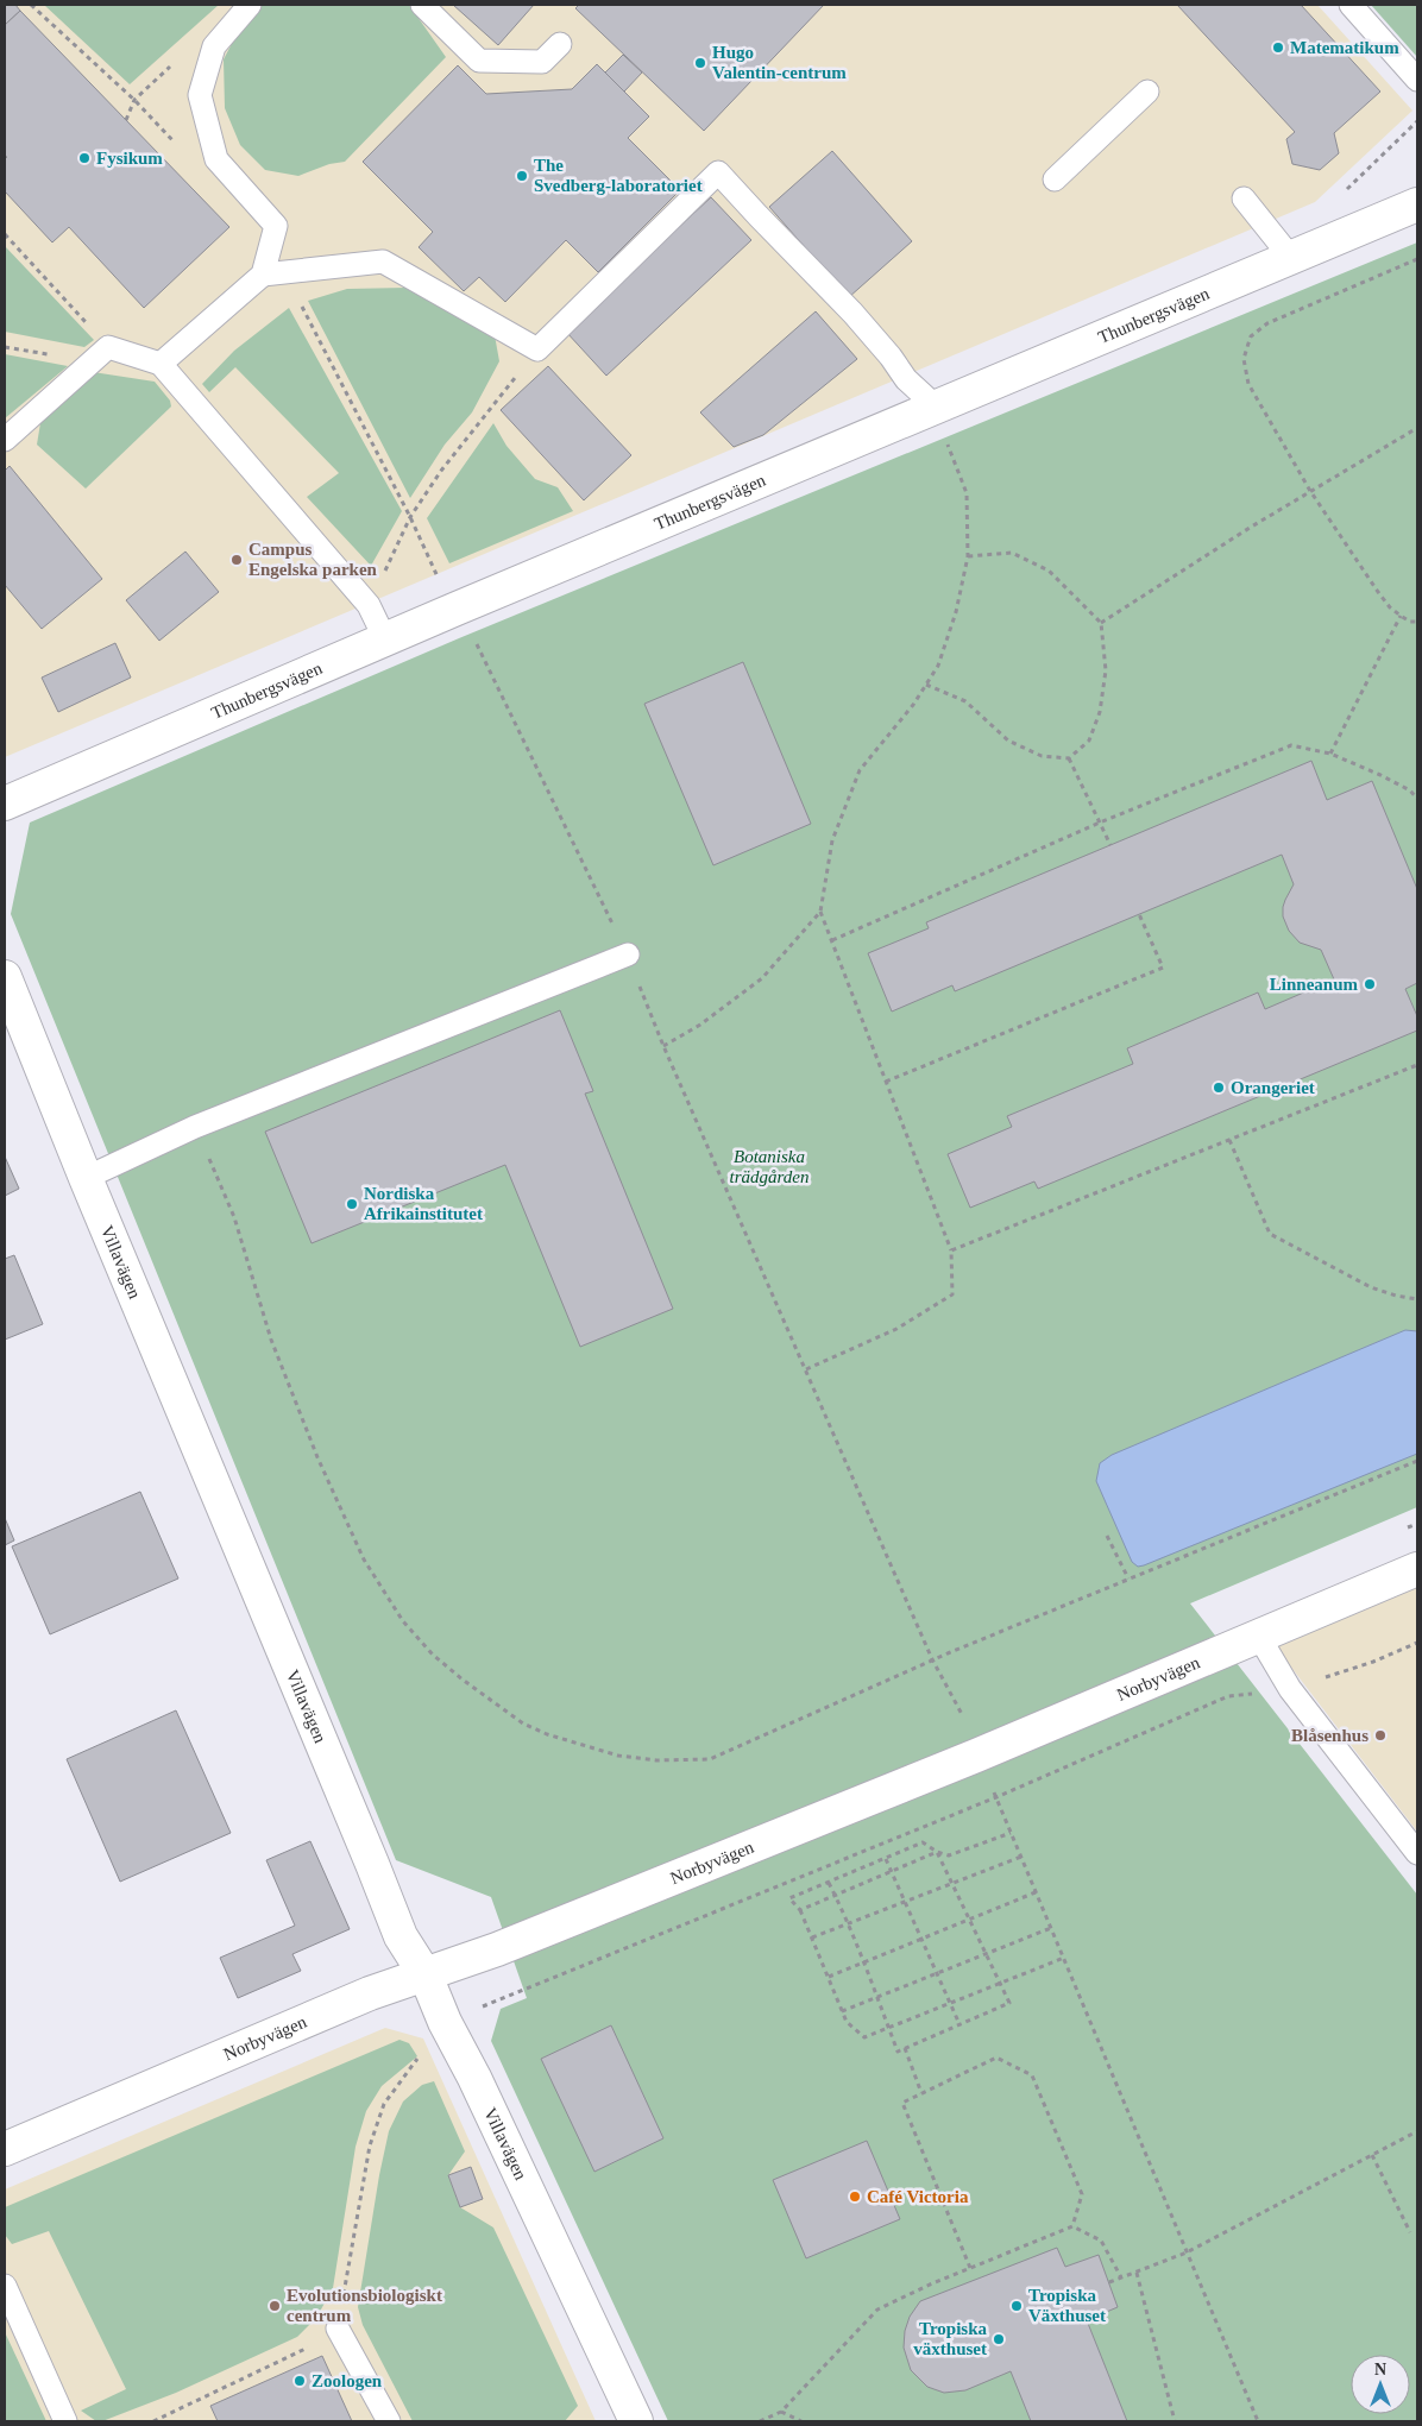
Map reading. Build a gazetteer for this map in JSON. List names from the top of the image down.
{
  "streets": {
    "street": ["Thunbergsvägen", "Villavägen", "Norbyvägen"]
  },
  "crossings": [
    ["Villavägen", "Norbyvägen"]
  ],
  "parks": ["Botaniska trädgården"],
  "places": [
    "Matematikum",
    "Hugo Valentin-centrum",
    "Fysikum",
    "The Svedberg-laboratoriet",
    "Campus Engelska parken",
    "Linneanum",
    "Orangeriet",
    "Nordiska Afrikainstitutet",
    "Blåsenhus",
    "Café Victoria",
    "Evolutionsbiologiskt centrum",
    "Tropiska Växthuset",
    "Tropiska växthuset",
    "Zoologen"
  ],
  "north": "top"
}
